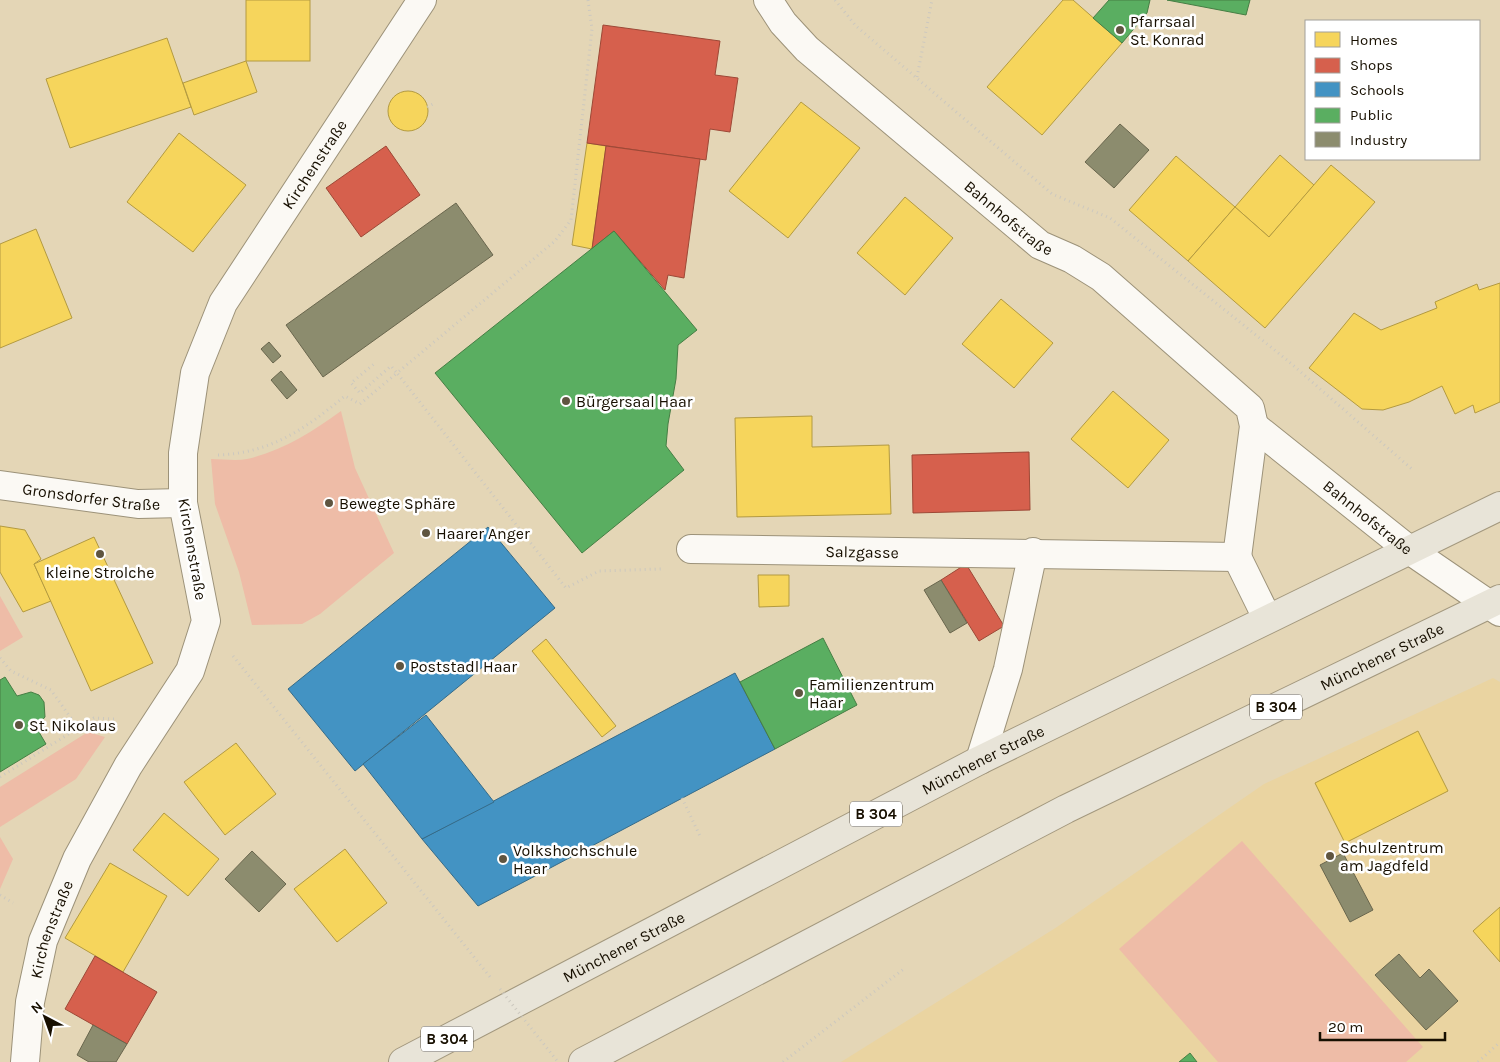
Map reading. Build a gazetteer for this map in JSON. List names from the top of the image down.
{
  "streets": {
    "main road": ["Münchener Straße", "B 304"],
    "street": [
      "Kirchenstraße",
      "Bahnhofstraße",
      "Gronsdorfer Straße",
      "Salzgasse"
    ]
  },
  "crossings": [
    ["Kirchenstraße", "Gronsdorfer Straße"],
    ["Bahnhofstraße", "Salzgasse"],
    ["Bahnhofstraße", "Münchener Straße"],
    ["Bahnhofstraße", "B 304"],
    ["Münchener Straße", "B 304"]
  ],
  "places": [
    "Pfarrsaal St. Konrad",
    "Bürgersaal Haar",
    "Bewegte Sphäre",
    "Haarer Anger",
    "kleine Strolche",
    "Poststadl Haar",
    "Familienzentrum Haar",
    "St. Nikolaus",
    "Schulzentrum am Jagdfeld",
    "Volkshochschule Haar"
  ],
  "legend": [
    "Homes",
    "Shops",
    "Schools",
    "Public",
    "Industry"
  ],
  "scale_bar": "20 m",
  "north": "top left"
}
